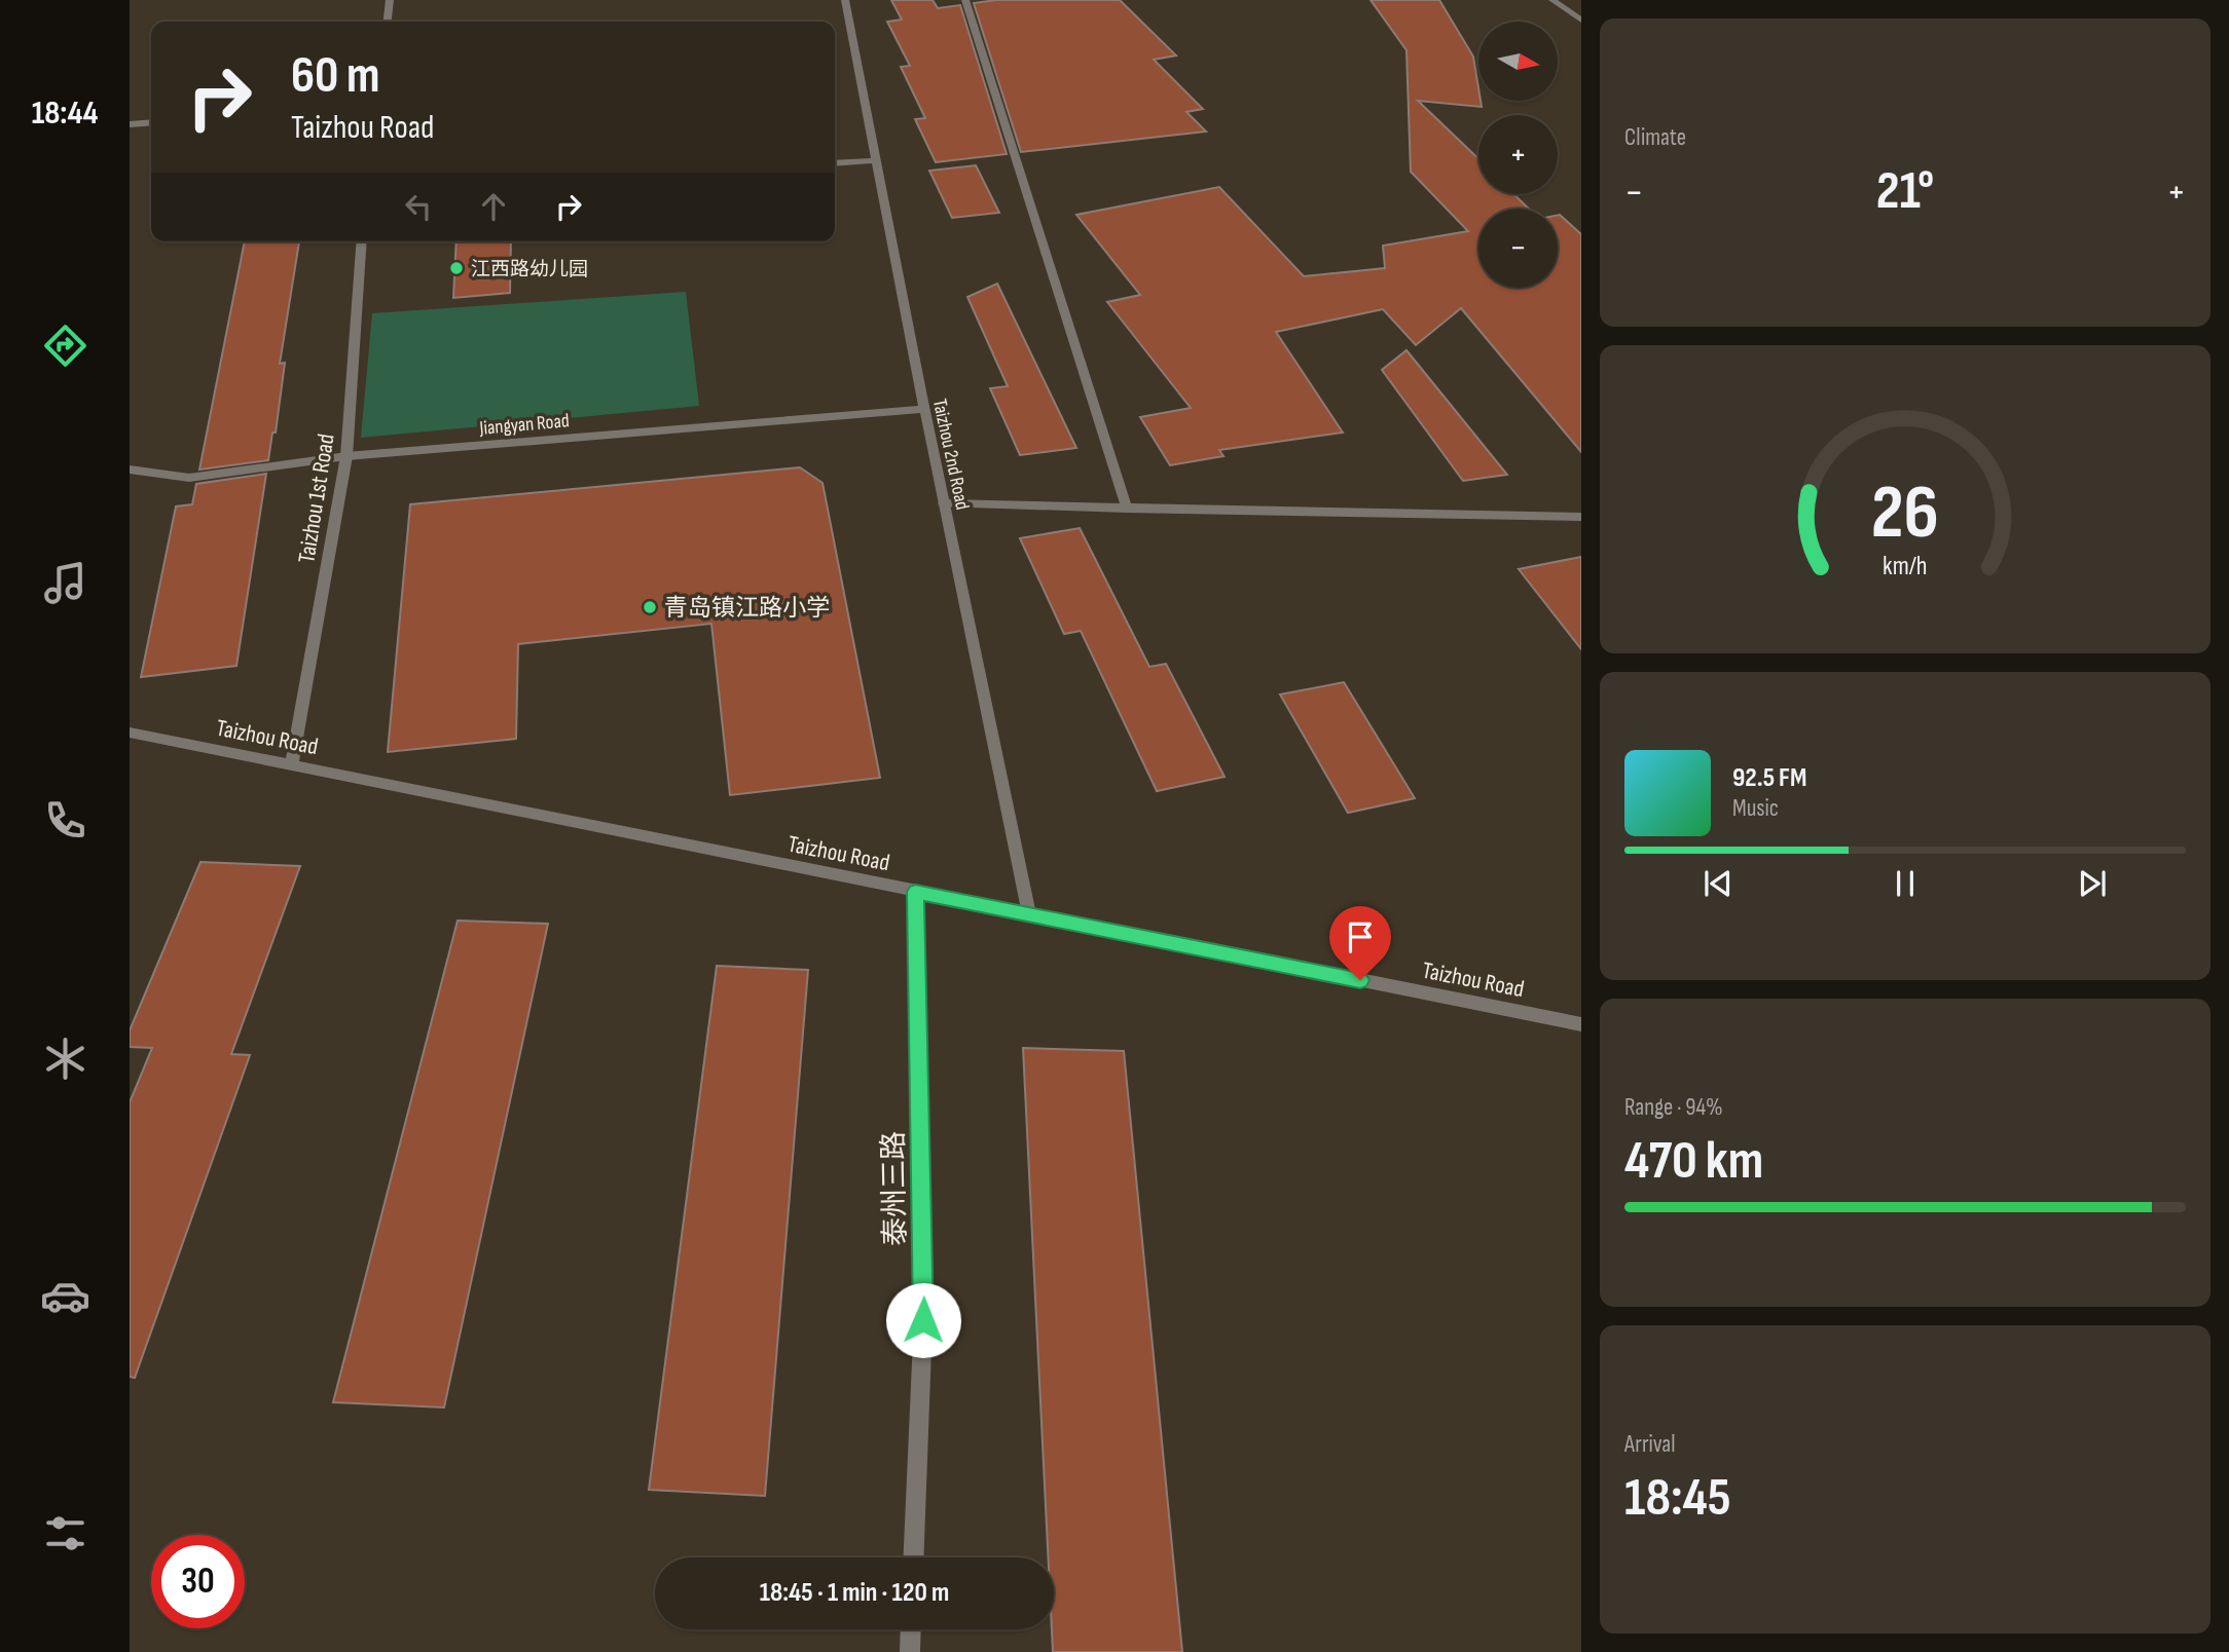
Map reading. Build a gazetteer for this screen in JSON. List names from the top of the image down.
{
  "streets": {
    "street": [
      "Jiangyan Road",
      "Taizhou 2nd Road",
      "Taizhou 1st Road",
      "Taizhou Road",
      "泰州三路"
    ]
  },
  "crossings": [
    ["Jiangyan Road", "Taizhou 2nd Road"],
    ["Jiangyan Road", "Taizhou 1st Road"],
    ["Taizhou 2nd Road", "Taizhou Road"],
    ["Taizhou 1st Road", "Taizhou Road"],
    ["Taizhou Road", "泰州三路"]
  ],
  "places": ["江西路幼儿园", "青岛镇江路小学"],
  "north": "right",
  "page": {
    "tabs": "18:44",
    "tile": [
      "Climate",
      ["Range · 94%", "470 km"],
      ["Arrival", "18:45"]
    ],
    "map_buttons": ["+", "−"],
    "turn": ["60 m", "Taizhou Road"],
    "heat": ["−", "21°", "+"],
    "song": ["92.5 FM", "Music"],
    "limit": "30",
    "trip": "18:45 · 1 min · 120 m",
    "gauge": ["26", "km/h"]
  }
}
